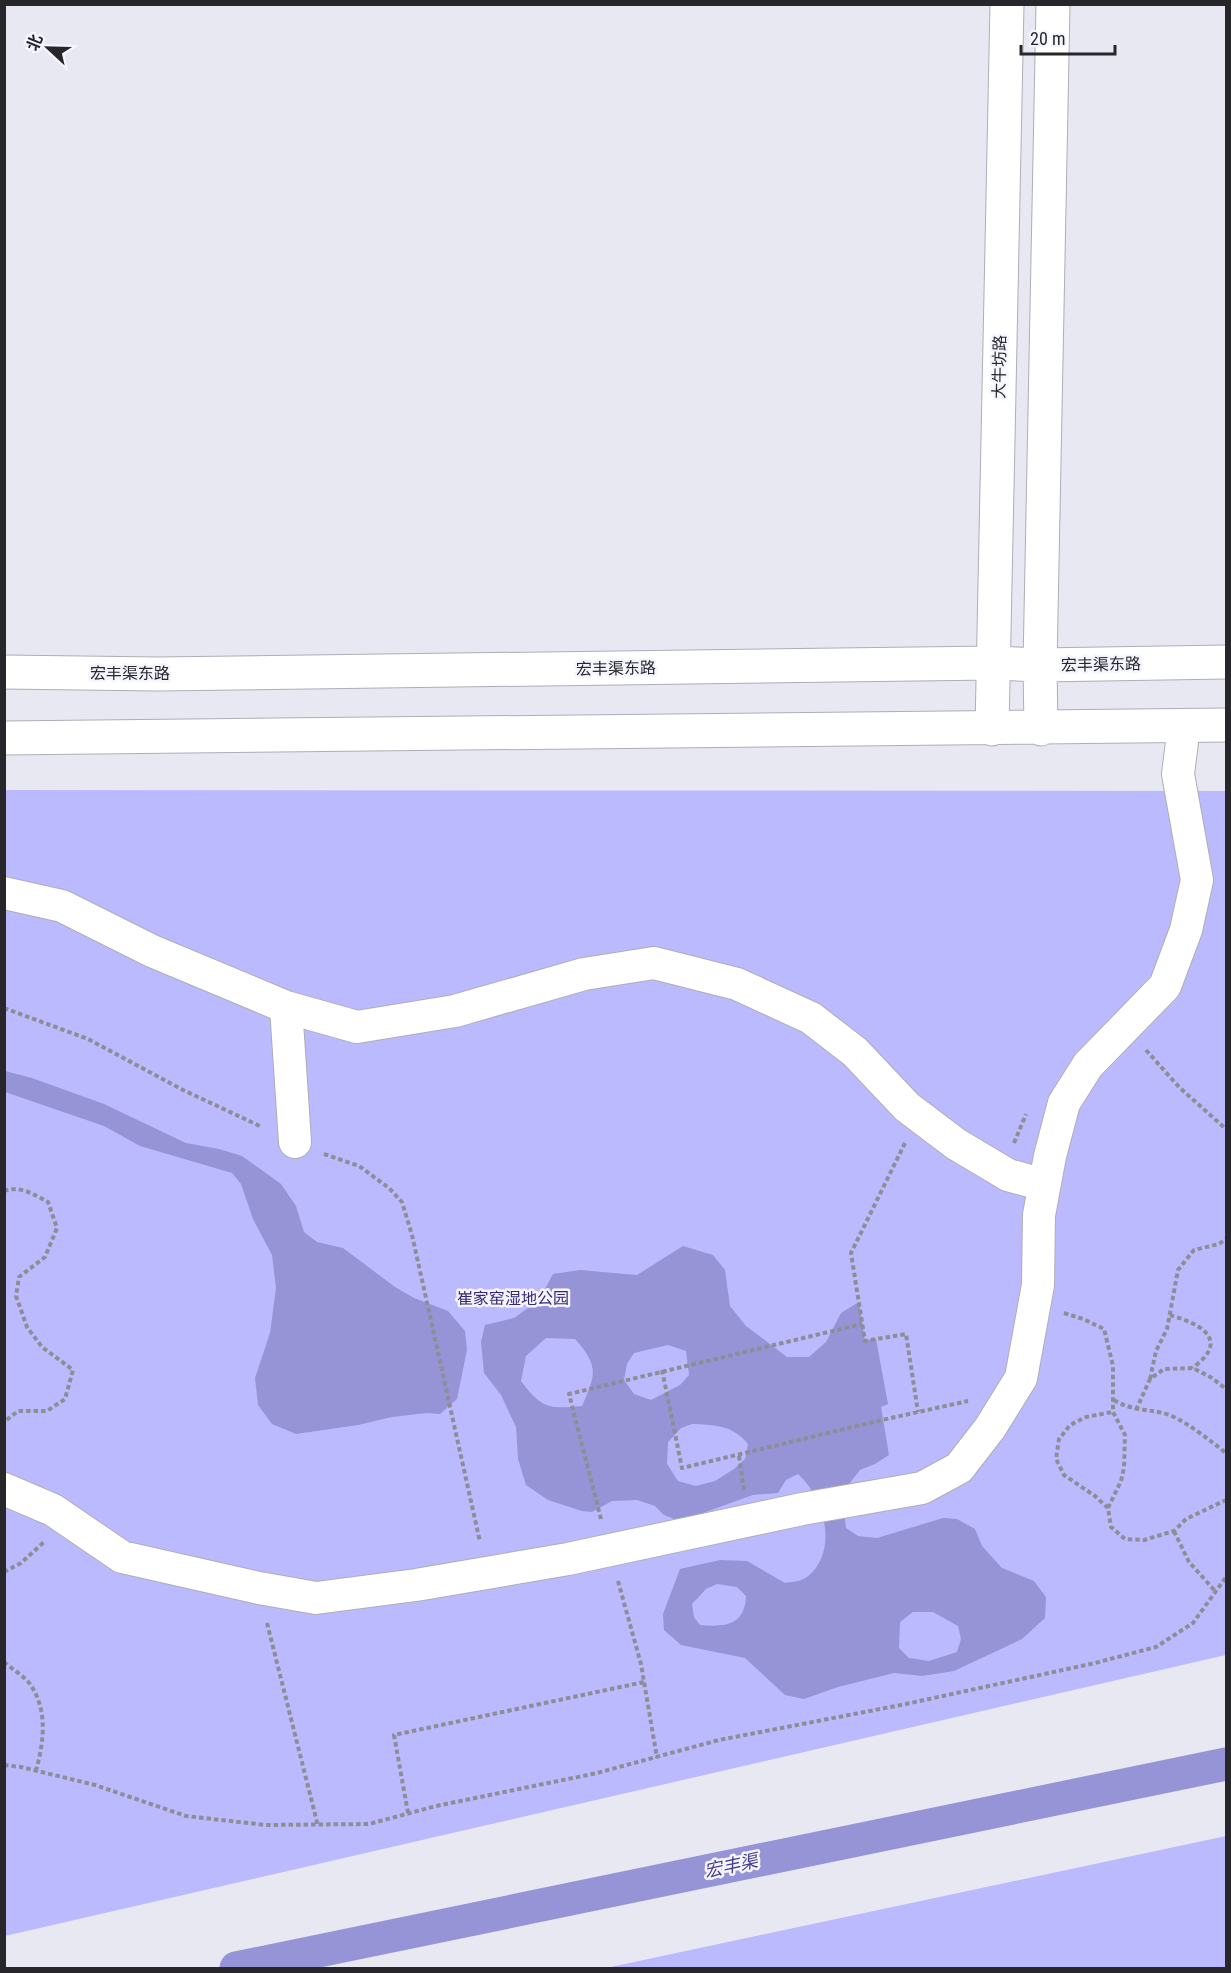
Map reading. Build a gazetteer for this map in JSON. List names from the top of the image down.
{
  "streets": {
    "main road": ["大牛坊路", "宏丰渠东路"]
  },
  "crossings": [
    ["大牛坊路", "宏丰渠东路"]
  ],
  "water": ["宏丰渠"],
  "parks": ["崔家窑湿地公园"],
  "scale_bar": "20 m",
  "north": "left"
}
